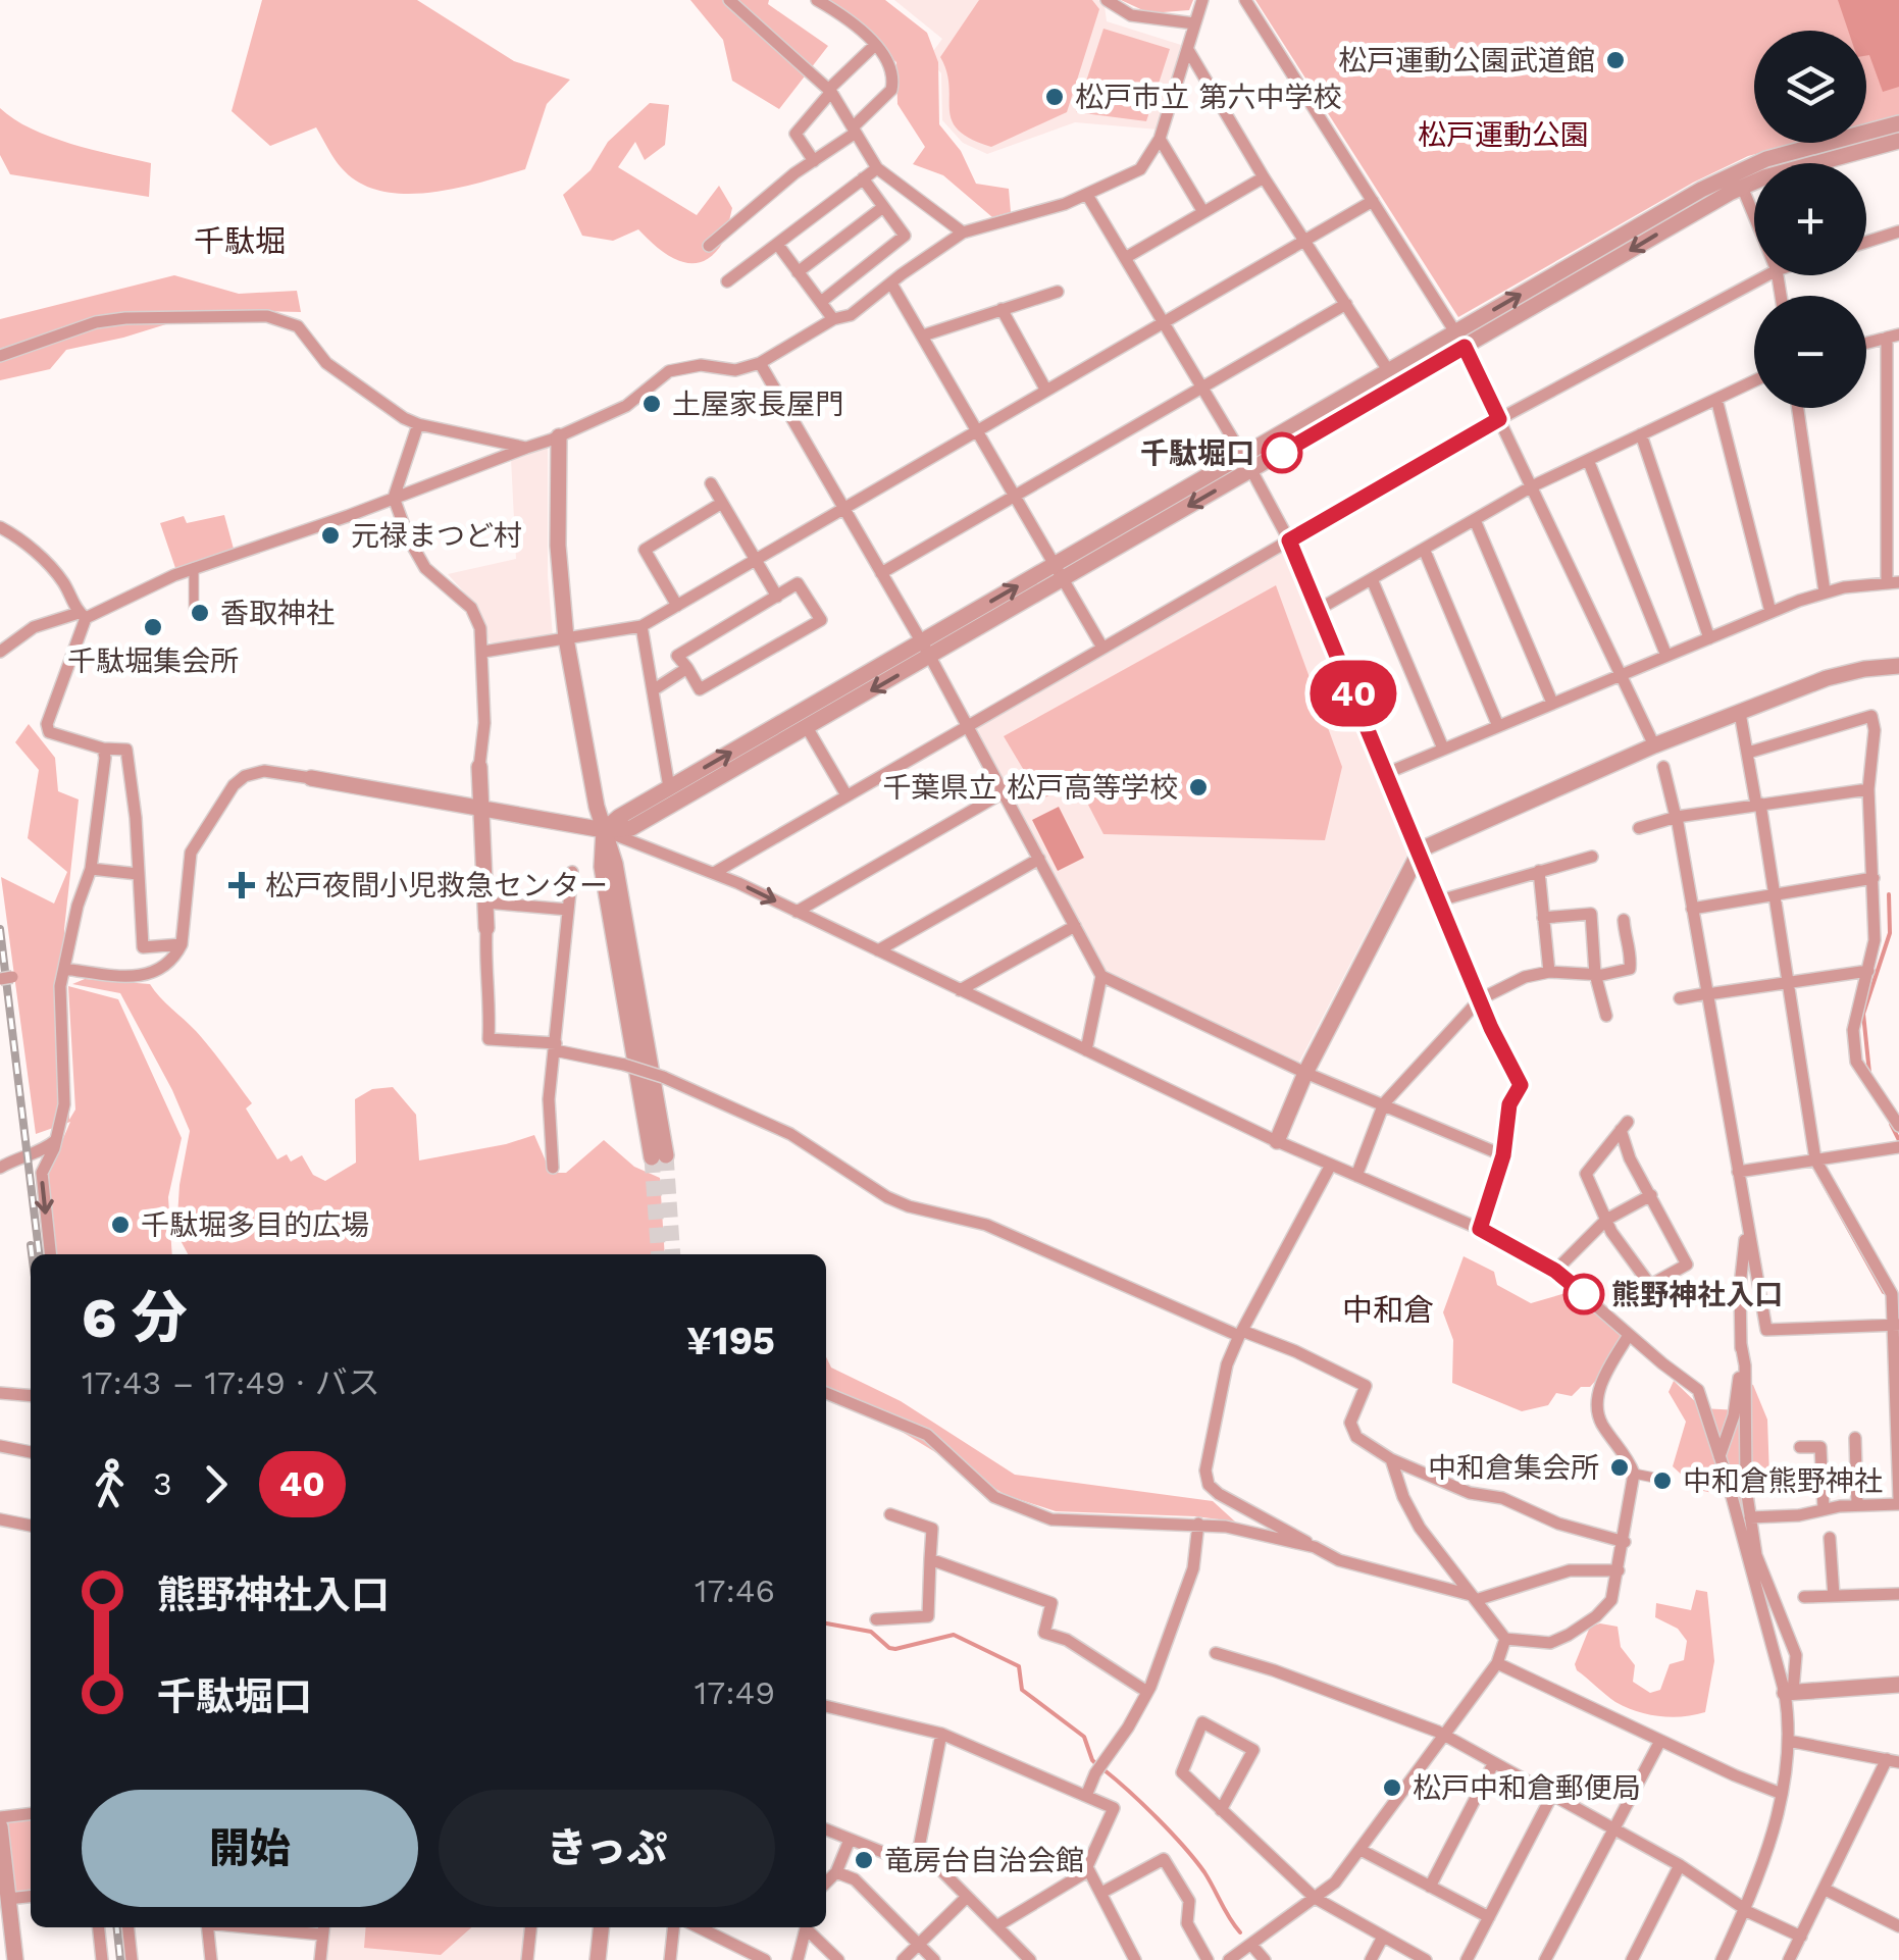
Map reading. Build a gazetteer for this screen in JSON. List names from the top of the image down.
{
  "districts": ["千駄堀", "中和倉"],
  "parks": ["松戸運動公園"],
  "places": {
    "other": [
      "松戸運動公園武道館",
      "松戸市立 第六中学校",
      "土屋家長屋門",
      "千駄堀口",
      "元禄まつど村",
      "香取神社",
      "千駄堀集会所",
      "千葉県立 松戸高等学校",
      "千駄堀多目的広場",
      "熊野神社入口",
      "中和倉集会所",
      "中和倉熊野神社",
      "松戸中和倉郵便局",
      "竜房台自治会館"
    ],
    "health": ["松戸夜間小児救急センター"]
  },
  "lines": ["bus line 40"],
  "page": {
    "on_map": "40",
    "map_buttons": ["+", "−"],
    "heading": ["6 分", "17:43 – 17:49 · バス", "¥195"],
    "legs": ["3", "40"],
    "list": [
      {
        "name": "熊野神社入口",
        "value": "17:46"
      },
      {
        "name": "千駄堀口",
        "value": "17:49"
      }
    ],
    "buttons": ["開始", "きっぷ"]
  }
}
